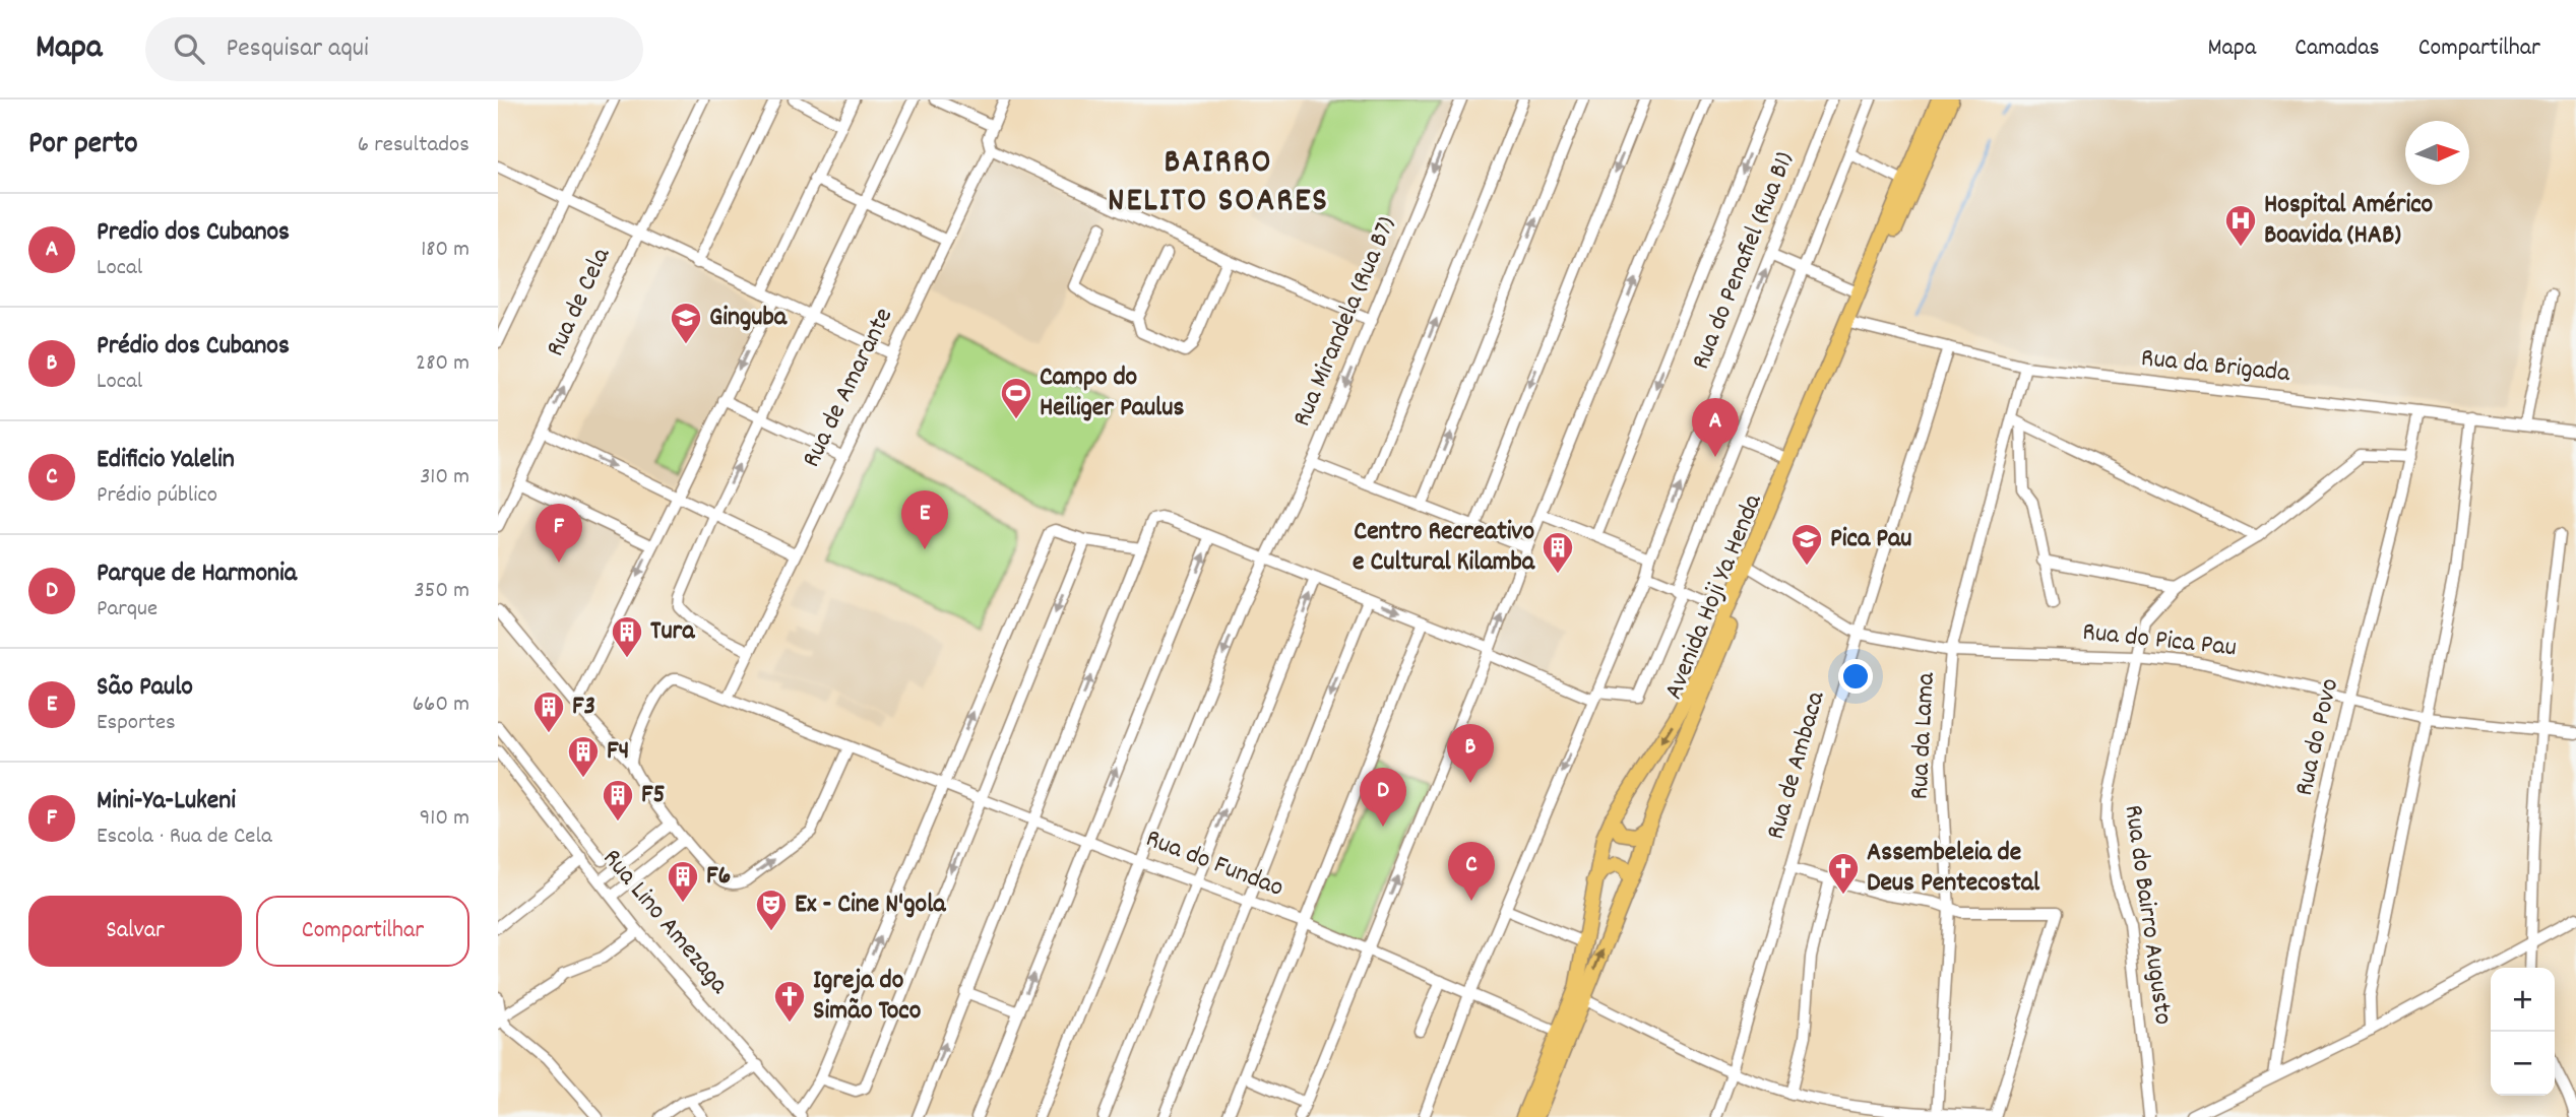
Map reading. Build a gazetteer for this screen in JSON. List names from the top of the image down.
{
  "streets": {
    "main road": ["Avenida Hoji Ya Henda"],
    "street": [
      "Rua do Penafiel (Rua B1)",
      "Rua de Cela",
      "Rua Mirandela (Rua B7)",
      "Rua da Brigada",
      "Rua de Amarante",
      "Rua do Pica Pau",
      "Rua da Lama",
      "Rua do Povo",
      "Rua de Ambaca",
      "Rua do Fundao",
      "Rua do Bairro Augusto",
      "Rua Lino Amezaga"
    ]
  },
  "crossings": [
    ["Rua do Penafiel (Rua B1)", "Rua do Fundao"],
    ["Rua Mirandela (Rua B7)", "Rua do Fundao"],
    ["Rua da Brigada", "Avenida Hoji Ya Henda"],
    ["Rua da Brigada", "Rua da Lama"],
    ["Rua da Brigada", "Rua do Povo"],
    ["Rua da Brigada", "Rua de Ambaca"],
    ["Rua de Amarante", "Rua do Fundao"],
    ["Avenida Hoji Ya Henda", "Rua do Pica Pau"],
    ["Avenida Hoji Ya Henda", "Rua do Fundao"],
    ["Rua do Pica Pau", "Rua da Lama"],
    ["Rua do Pica Pau", "Rua do Povo"],
    ["Rua do Pica Pau", "Rua de Ambaca"],
    ["Rua do Pica Pau", "Rua do Bairro Augusto"],
    ["Rua do Povo", "Rua do Bairro Augusto"]
  ],
  "districts": ["BAIRRO NELITO SOARES"],
  "places": {
    "hospital": ["Hospital Américo Boavida (HAB)"],
    "school or university": ["Ginguba", "Pica Pau"],
    "sports": ["Campo do Heiliger Paulus"],
    "building": [
      "Centro Recreativo e Cultural Kilamba",
      "Tura",
      "F3",
      "F4",
      "F5",
      "F6"
    ],
    "church": ["Assembeleia de Deus Pentecostal", "Igreja do Simão Toco"],
    "theatre": ["Ex - Cine N'gola"]
  },
  "north": "right",
  "page": {
    "header": "Mapa",
    "search": "Pesquisar aqui",
    "nav": ["Mapa", "Camadas", "Compartilhar"],
    "heading": ["Por perto", "6 resultados"],
    "list": [
      {
        "mark": "A",
        "name": "Predio dos Cubanos",
        "note": "Local",
        "value": "180 m"
      },
      {
        "mark": "B",
        "name": "Prédio dos Cubanos",
        "note": "Local",
        "value": "280 m"
      },
      {
        "mark": "C",
        "name": "Edificio Yalelin",
        "note": "Prédio público",
        "value": "310 m"
      },
      {
        "mark": "D",
        "name": "Parque de Harmonia",
        "note": "Parque",
        "value": "350 m"
      },
      {
        "mark": "E",
        "name": "São Paulo",
        "note": "Esportes",
        "value": "660 m"
      },
      {
        "mark": "F",
        "name": "Mini-Ya-Lukeni",
        "note": "Escola · Rua de Cela",
        "value": "910 m"
      }
    ],
    "pins": [
      "A",
      "E",
      "F",
      "B",
      "D",
      "C"
    ],
    "buttons": ["Salvar", "Compartilhar"],
    "map_buttons": ["+", "−"]
  }
}
